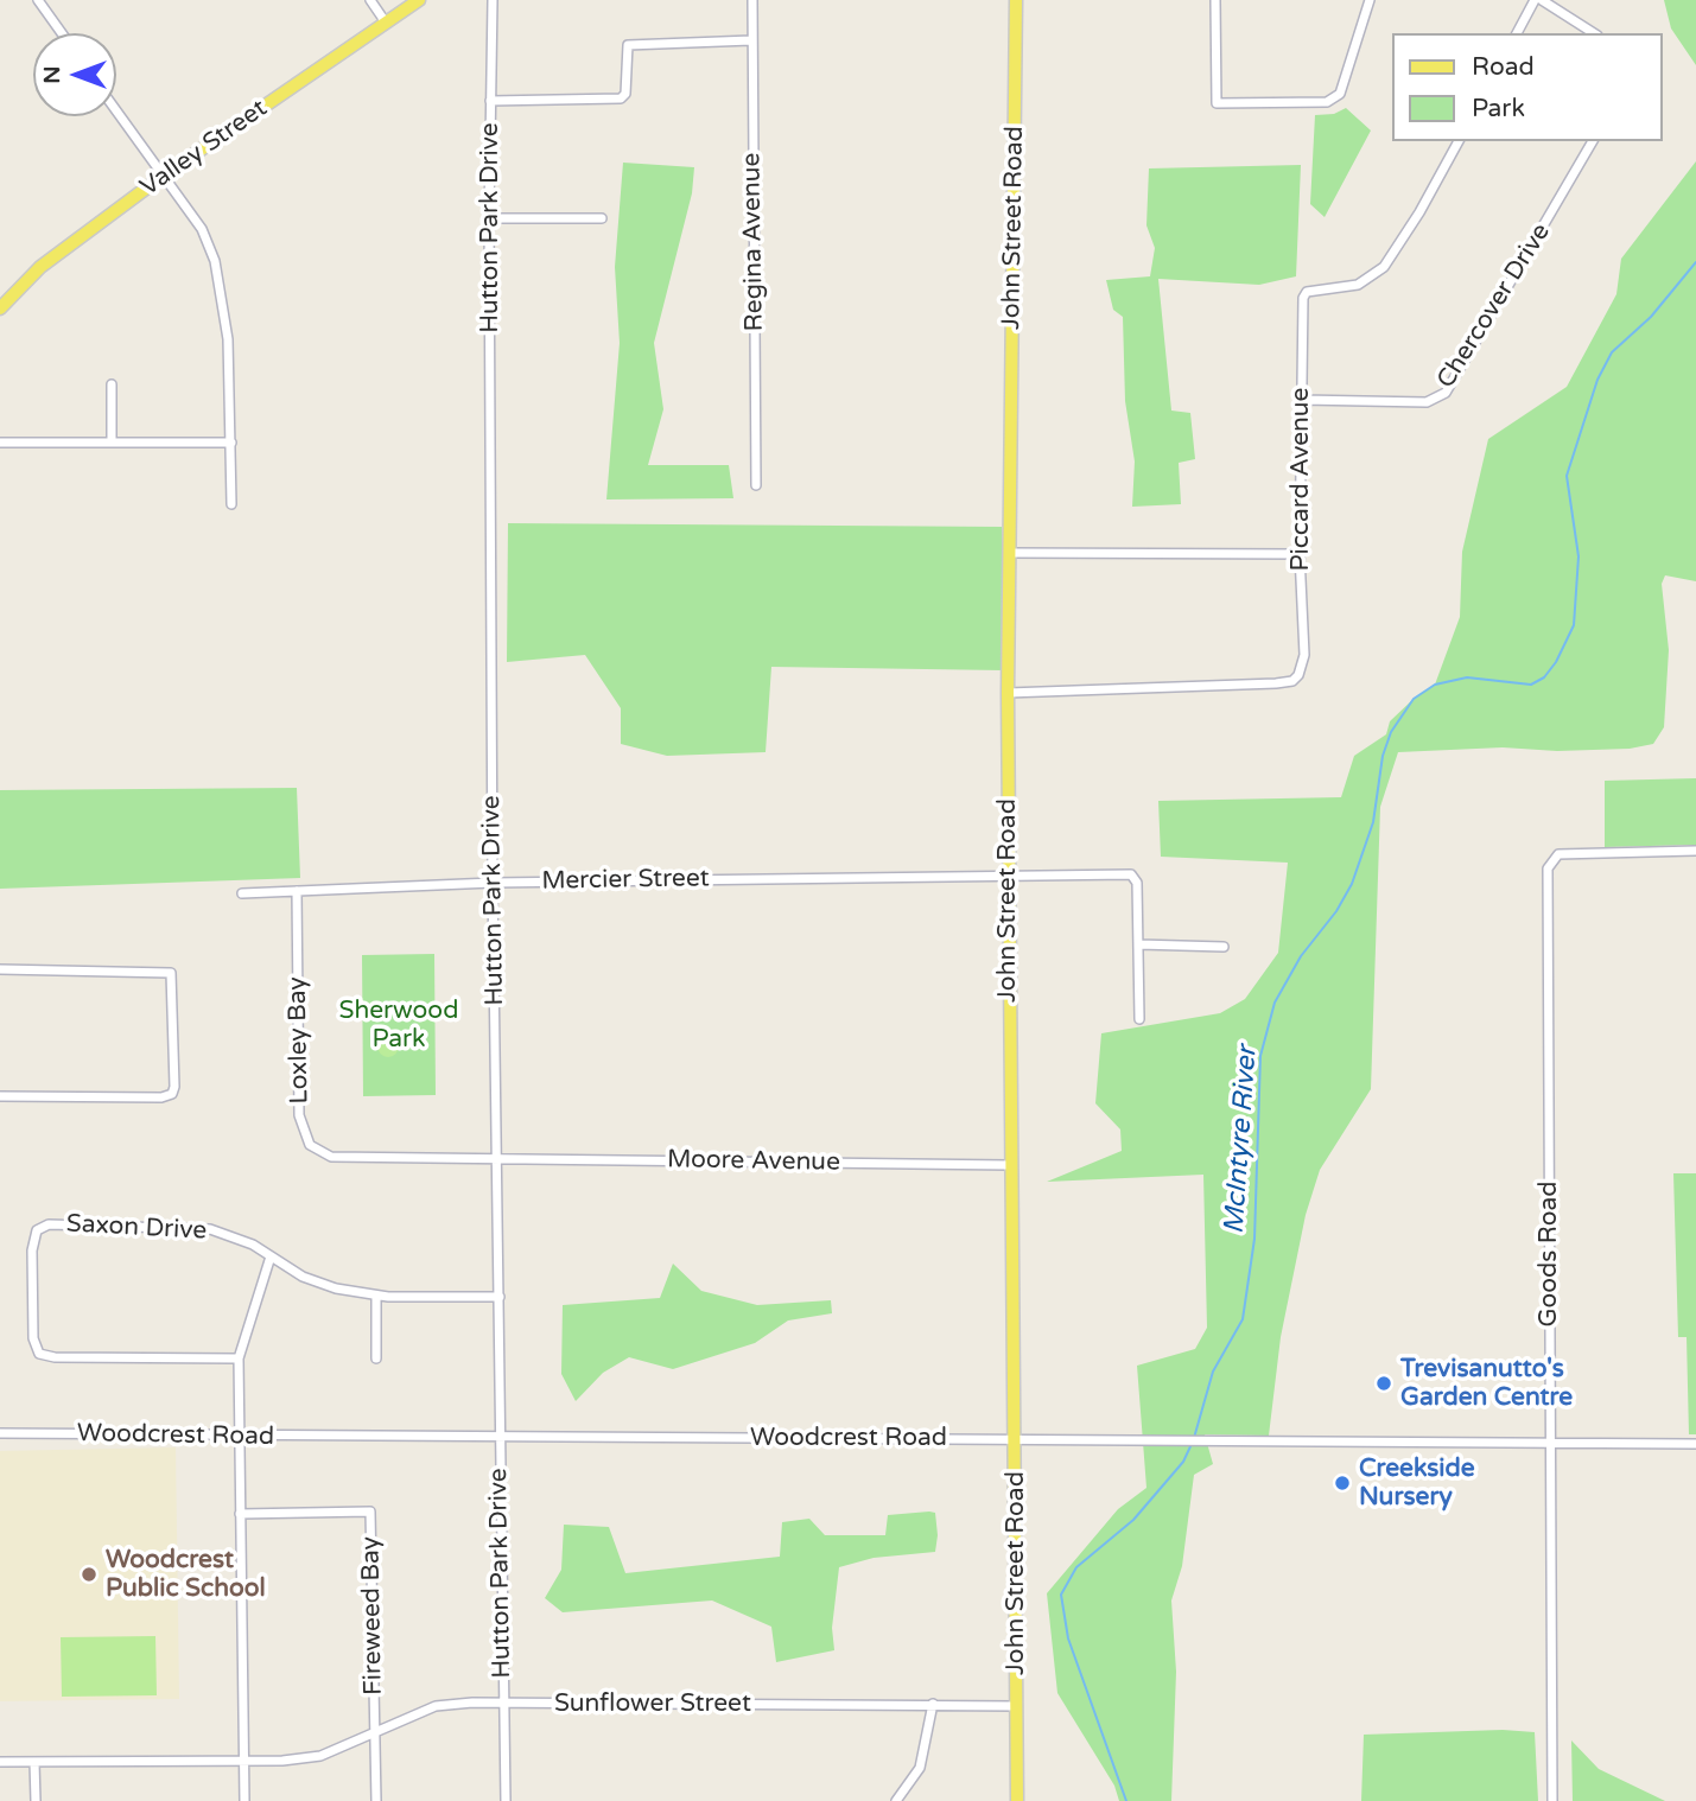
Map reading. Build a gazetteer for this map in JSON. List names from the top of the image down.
{
  "streets": {
    "main road": ["Valley Street", "John Street Road"],
    "street": [
      "Hutton Park Drive",
      "Regina Avenue",
      "Chercover Drive",
      "Piccard Avenue",
      "Mercier Street",
      "Loxley Bay",
      "Moore Avenue",
      "Saxon Drive",
      "Goods Road",
      "Woodcrest Road",
      "Fireweed Bay",
      "Sunflower Street"
    ]
  },
  "crossings": [
    ["Hutton Park Drive", "Mercier Street"],
    ["Hutton Park Drive", "Loxley Bay"],
    ["Hutton Park Drive", "Moore Avenue"],
    ["Hutton Park Drive", "Saxon Drive"],
    ["Hutton Park Drive", "Woodcrest Road"],
    ["Hutton Park Drive", "Sunflower Street"],
    ["John Street Road", "Piccard Avenue"],
    ["John Street Road", "Mercier Street"],
    ["John Street Road", "Moore Avenue"],
    ["John Street Road", "Woodcrest Road"],
    ["John Street Road", "Sunflower Street"],
    ["Chercover Drive", "Piccard Avenue"],
    ["Mercier Street", "Loxley Bay"],
    ["Loxley Bay", "Moore Avenue"],
    ["Goods Road", "Woodcrest Road"],
    ["Fireweed Bay", "Sunflower Street"]
  ],
  "water": ["McIntyre River"],
  "parks": ["Sherwood Park"],
  "places": ["Trevisanutto's Garden Centre", "Creekside Nursery", "Woodcrest Public School"],
  "legend": ["Road", "Park"],
  "north": "left"
}
